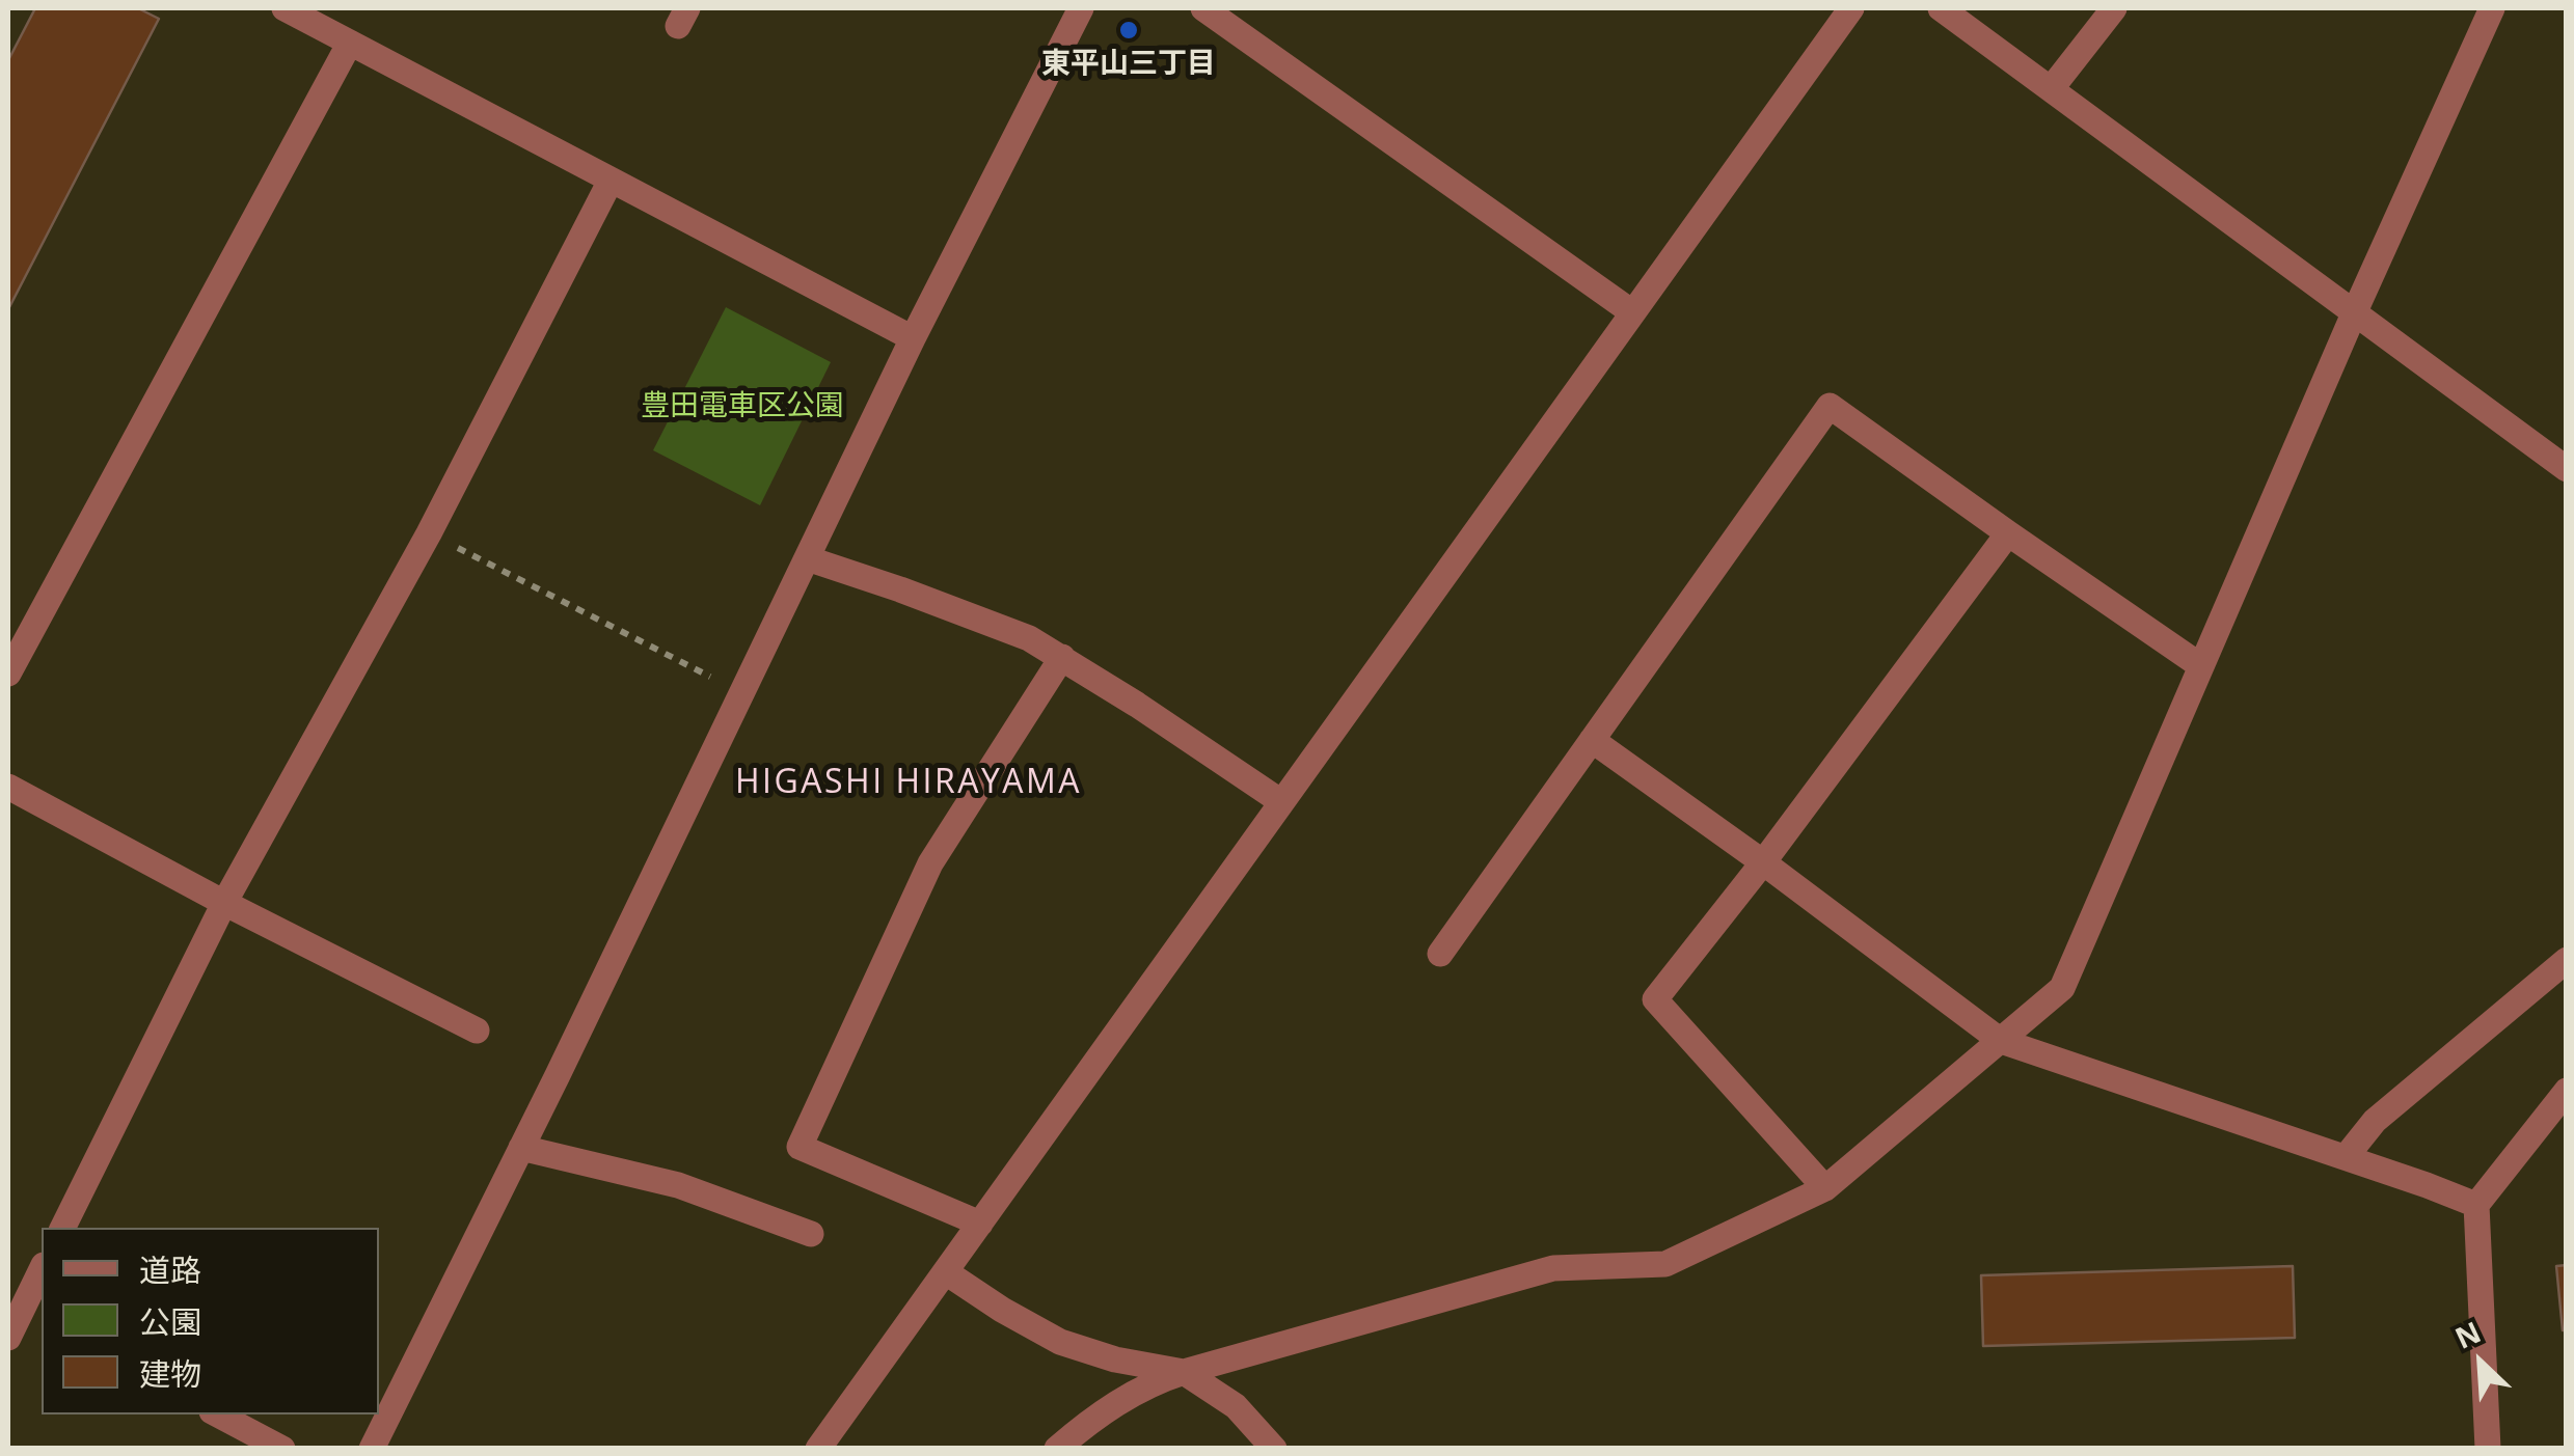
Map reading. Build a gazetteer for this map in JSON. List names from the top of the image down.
{
  "districts": ["HIGASHI HIRAYAMA"],
  "parks": ["豊田電車区公園"],
  "places": ["東平山三丁目"],
  "legend": ["道路", "公園", "建物"],
  "north": "top left"
}
